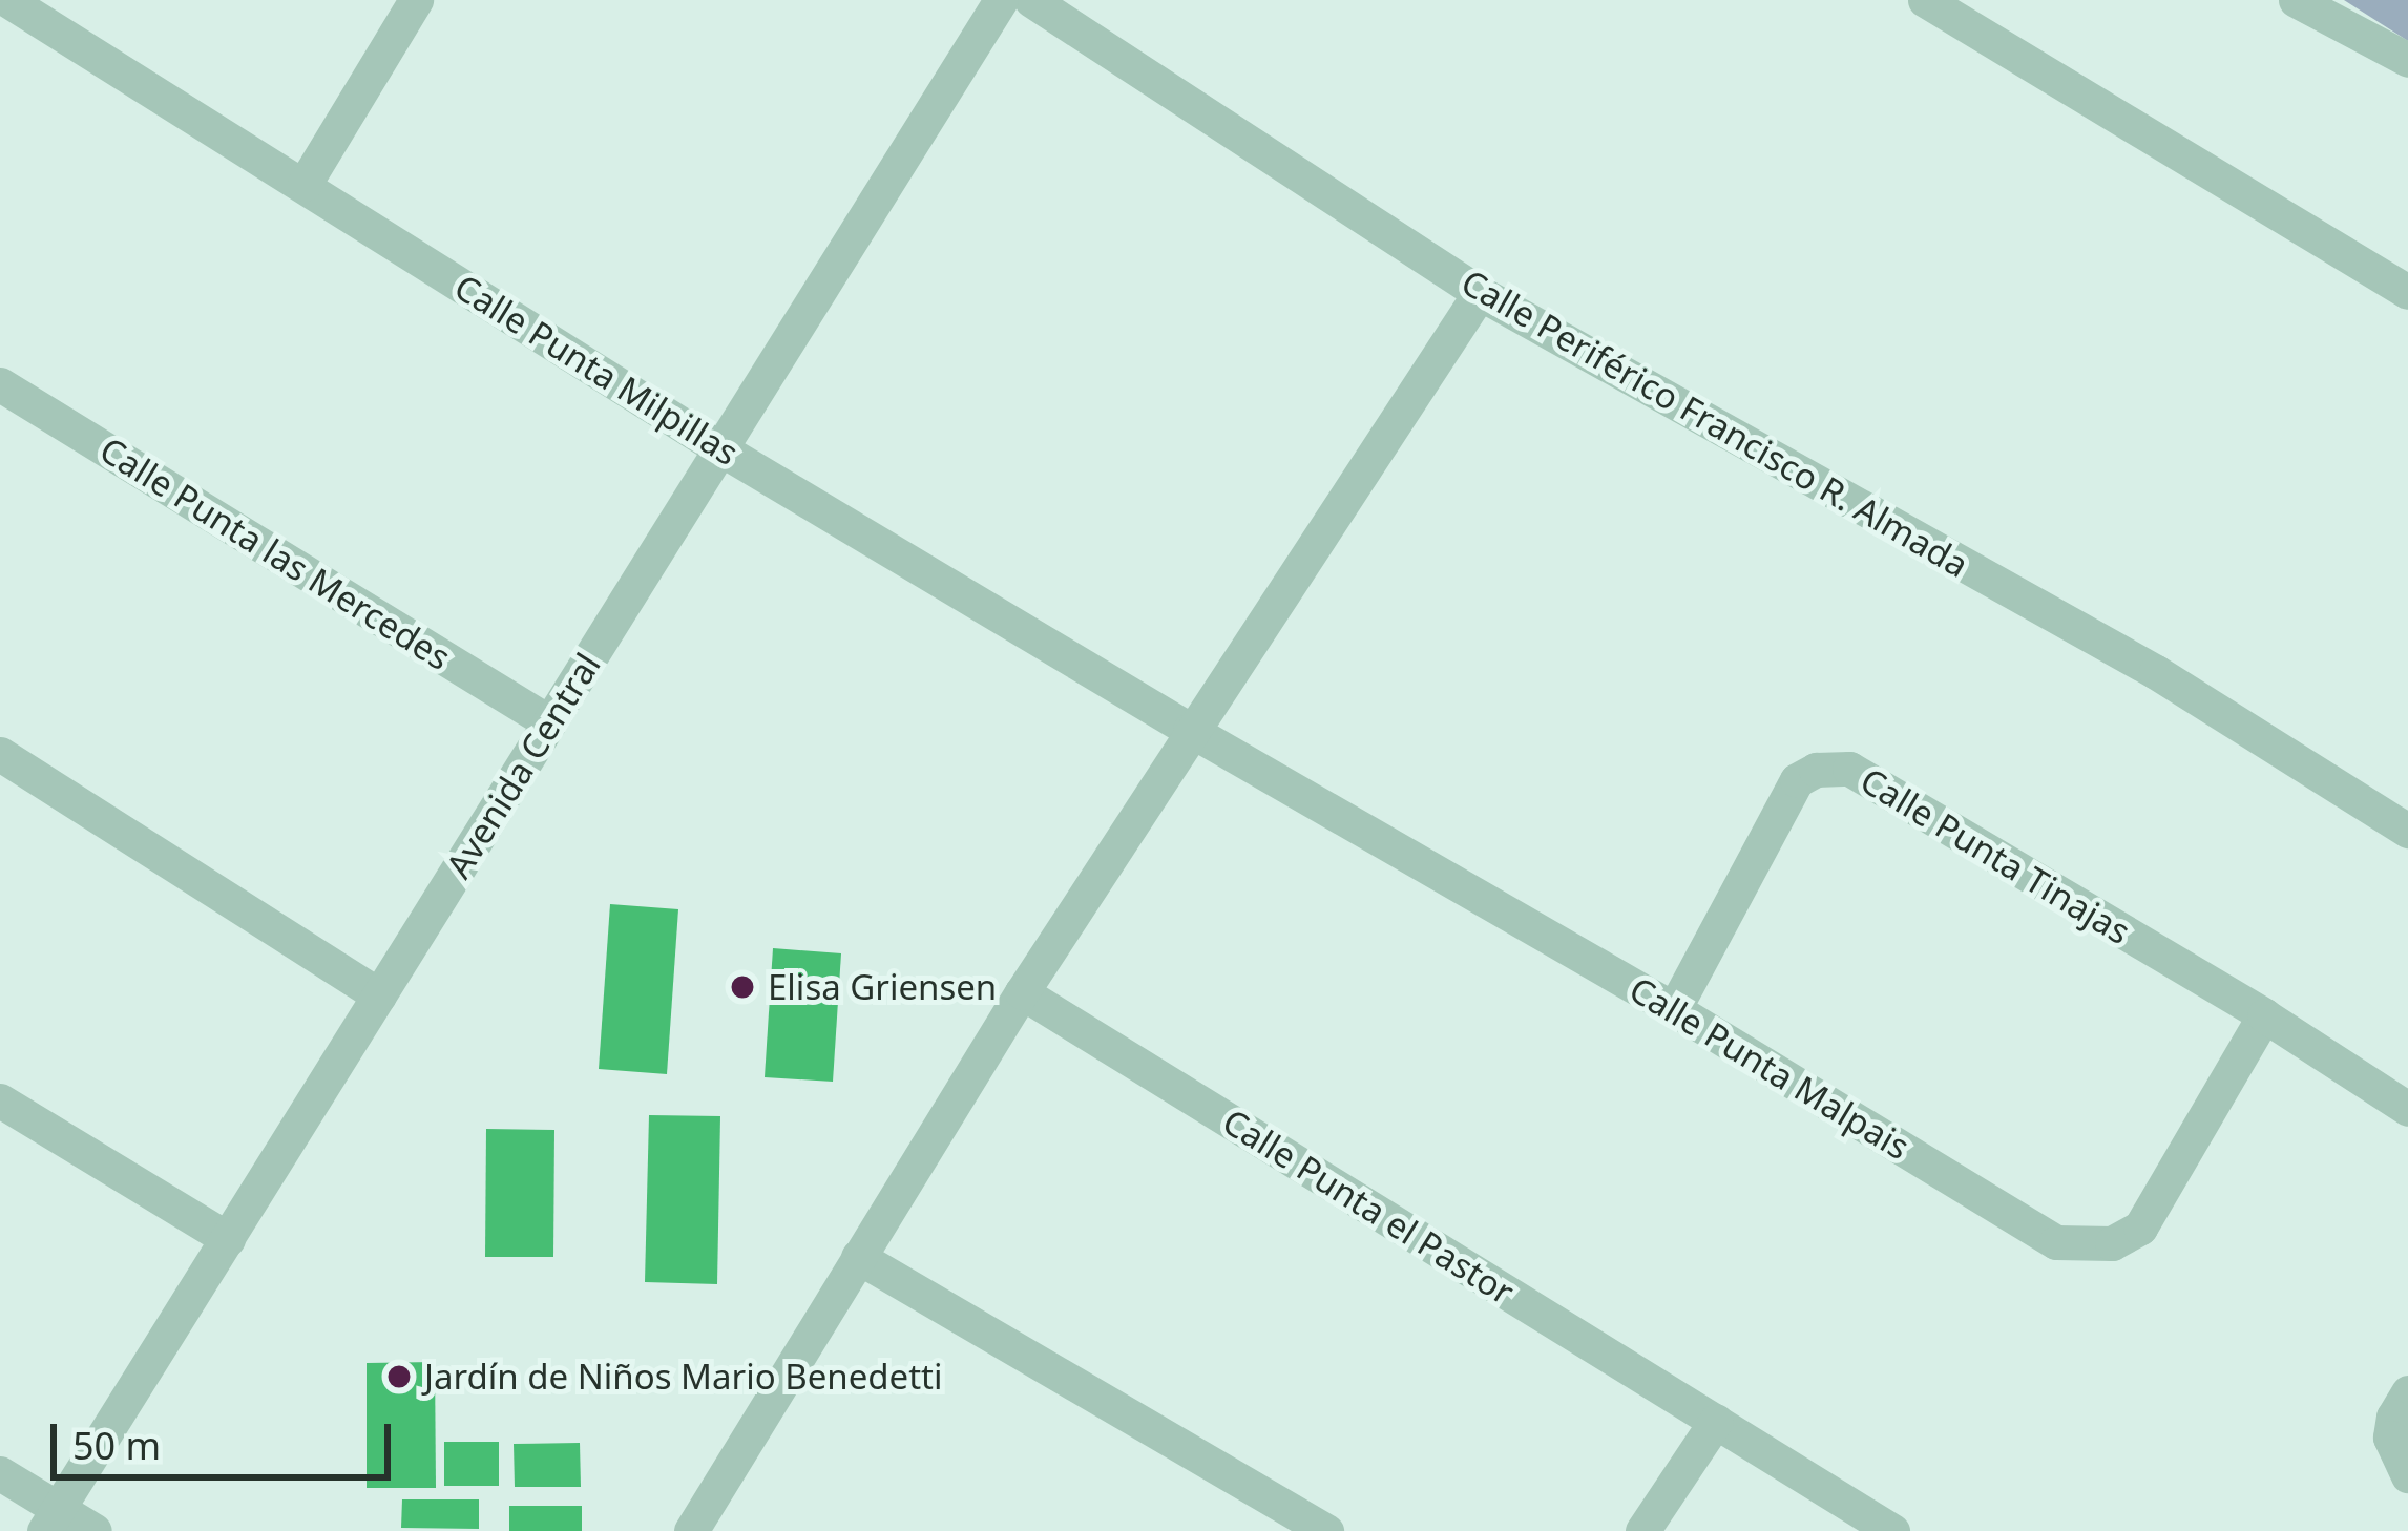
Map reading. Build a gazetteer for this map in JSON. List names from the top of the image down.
{
  "streets": {
    "street": [
      "Calle Punta Milpillas",
      "Calle Periférico Francisco R. Almada",
      "Calle Punta las Mercedes",
      "Avenida Central",
      "Calle Punta Tinajas",
      "Calle Punta Malpais",
      "Calle Punta el Pastor"
    ]
  },
  "crossings": [
    ["Calle Punta Milpillas", "Avenida Central"],
    ["Calle Punta Milpillas", "Calle Punta Malpais"],
    ["Calle Punta las Mercedes", "Avenida Central"],
    ["Calle Punta Tinajas", "Calle Punta Malpais"]
  ],
  "places": ["Elisa Griensen", "Jardín de Niños Mario Benedetti"],
  "scale_bar": "50 m"
}
